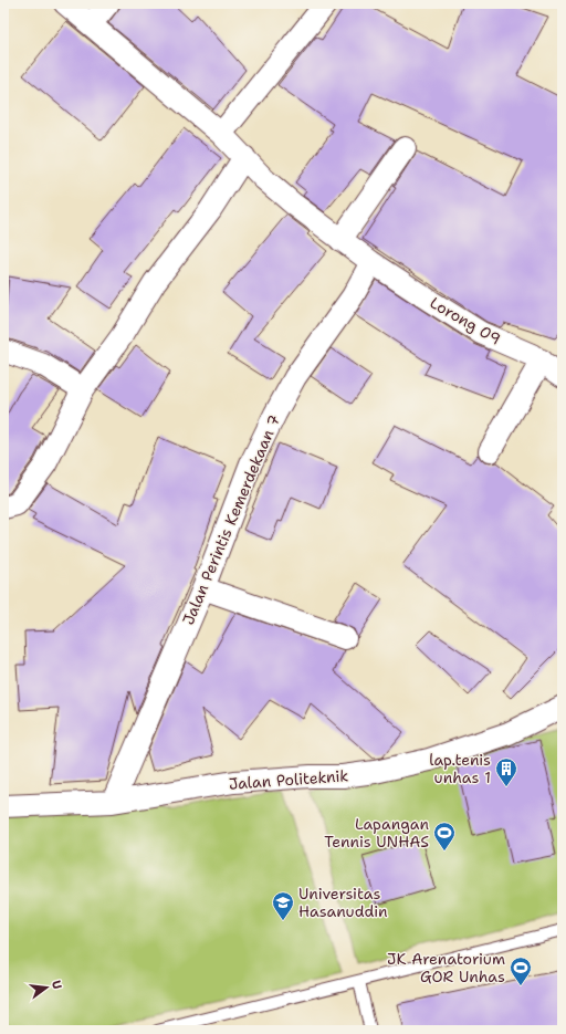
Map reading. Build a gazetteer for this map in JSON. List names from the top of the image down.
{
  "streets": {
    "street": ["Lorong 09", "Jalan Perintis Kemerdekaan 7", "Jalan Politeknik"]
  },
  "crossings": [
    ["Lorong 09", "Jalan Perintis Kemerdekaan 7"],
    ["Jalan Perintis Kemerdekaan 7", "Jalan Politeknik"]
  ],
  "places": {
    "building": ["lap.tenis unhas 1"],
    "sports": ["Lapangan Tennis UNHAS", "JK Arenatorium GOR Unhas"],
    "school or university": ["Universitas Hasanuddin"]
  },
  "north": "right"
}
